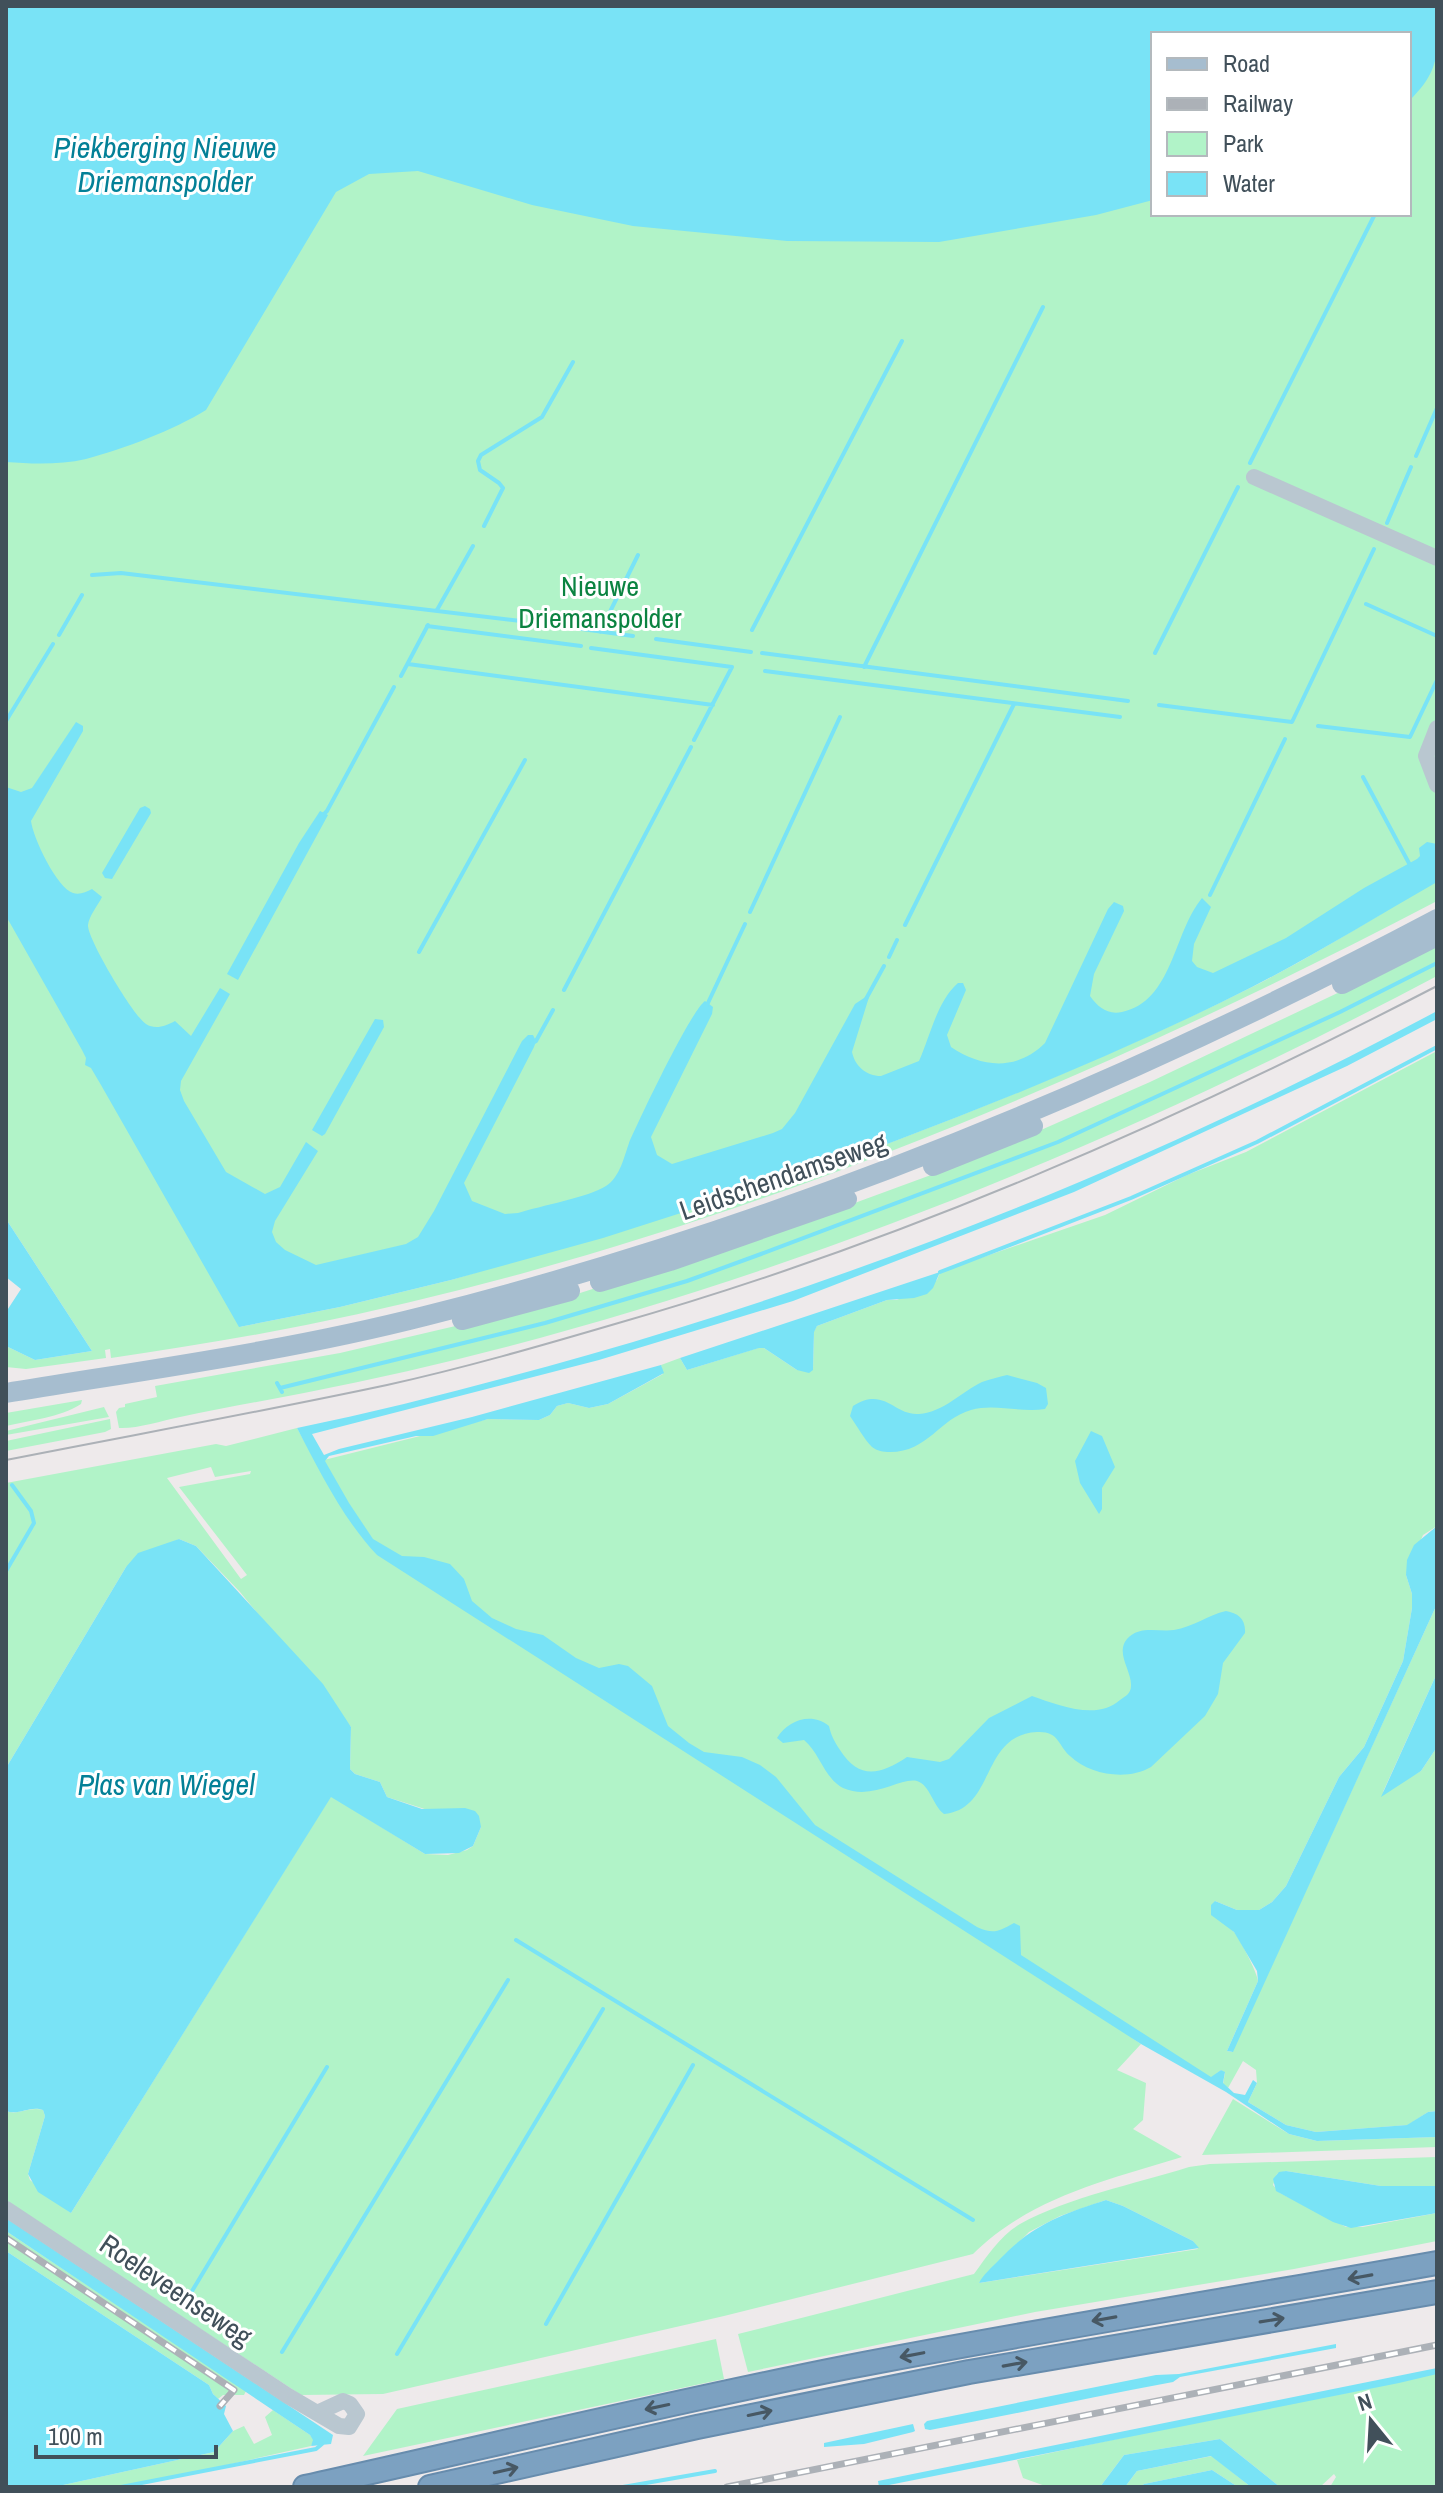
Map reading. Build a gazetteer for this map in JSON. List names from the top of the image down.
{
  "streets": {
    "main road": ["Leidschendamseweg"],
    "street": ["Roeleveenseweg"]
  },
  "water": ["Piekberging Nieuwe Driemanspolder", "Plas van Wiegel"],
  "parks": ["Nieuwe Driemanspolder"],
  "legend": [
    "Road",
    "Railway",
    "Park",
    "Water"
  ],
  "scale_bar": "100 m",
  "north": "top"
}
